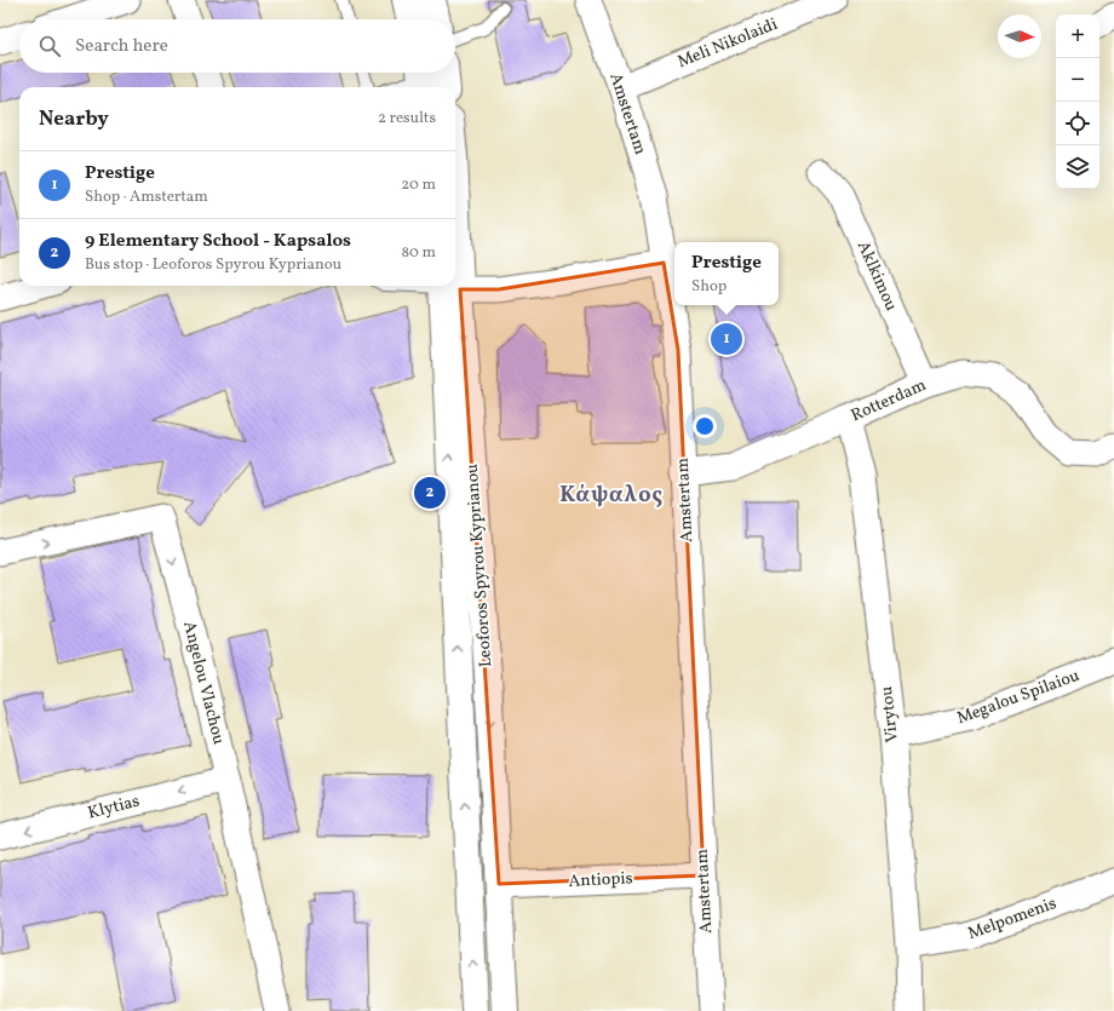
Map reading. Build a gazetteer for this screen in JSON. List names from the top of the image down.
{
  "streets": {
    "main road": ["Leoforos Spyrou Kyprianou"],
    "street": [
      "Meli Nikolaidi",
      "Amstertam",
      "Aklkimou",
      "Rotterdam",
      "Angelou Vlachou",
      "Megalou Spilaiou",
      "Virytou",
      "Klytias",
      "Antiopis",
      "Melpomenis"
    ]
  },
  "crossings": [
    ["Meli Nikolaidi", "Amstertam"],
    ["Amstertam", "Rotterdam"],
    ["Amstertam", "Antiopis"],
    ["Aklkimou", "Rotterdam"],
    ["Rotterdam", "Virytou"],
    ["Leoforos Spyrou Kyprianou", "Antiopis"],
    ["Angelou Vlachou", "Klytias"],
    ["Megalou Spilaiou", "Virytou"],
    ["Virytou", "Melpomenis"]
  ],
  "one_way": ["Klytias"],
  "districts": ["Κάψαλος"],
  "north": "right",
  "page": {
    "map_buttons": ["+", "−"],
    "search": "Search here",
    "heading": ["Nearby", "2 results"],
    "list": [
      {
        "mark": "1",
        "name": "Prestige",
        "note": "Shop · Amstertam",
        "value": "20 m"
      },
      {
        "mark": "2",
        "name": "9 Elementary School - Kapsalos",
        "note": "Bus stop · Leoforos Spyrou Kyprianou",
        "value": "80 m"
      }
    ],
    "popup": ["Prestige", "Shop"],
    "pins": ["1", "2"]
  }
}
